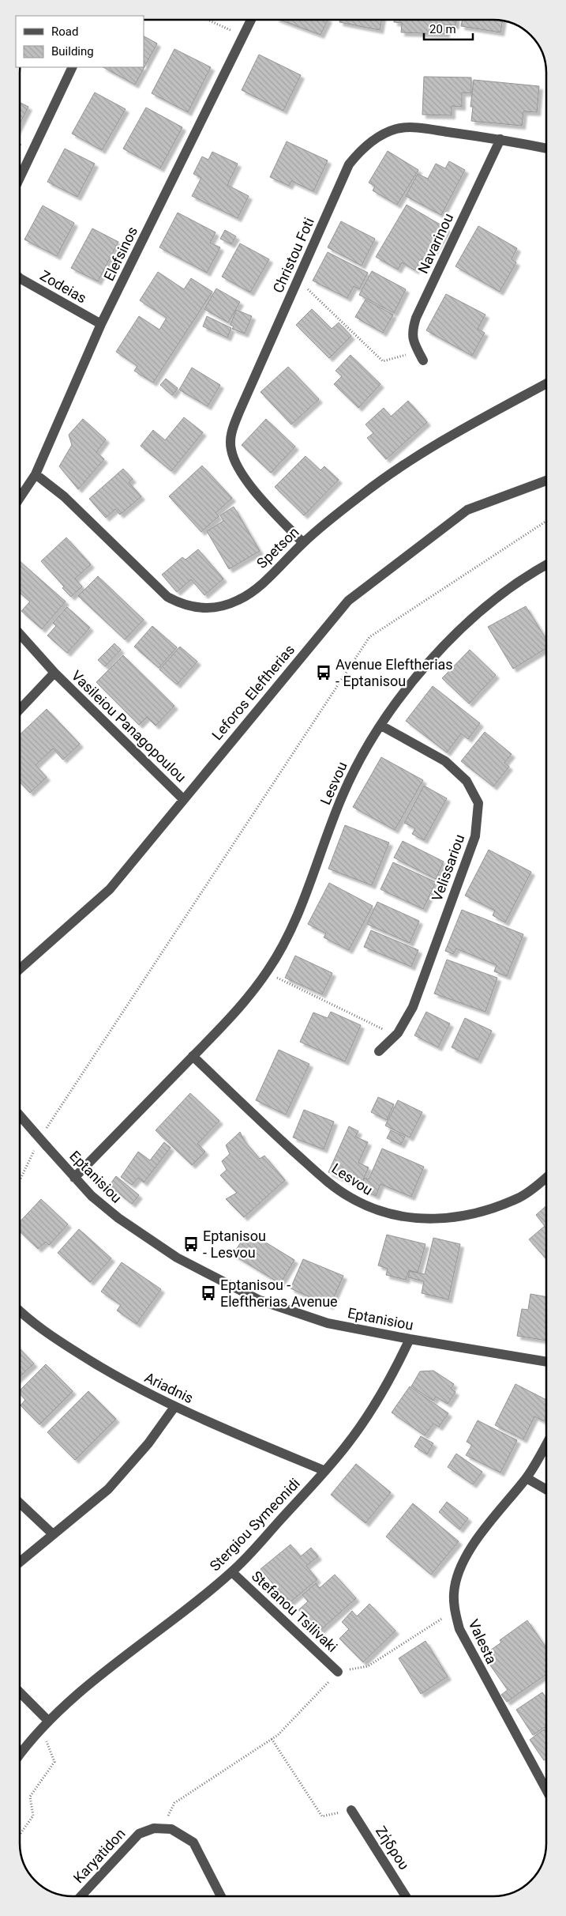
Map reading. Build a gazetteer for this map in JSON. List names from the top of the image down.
{
  "streets": {
    "street": [
      "Navarinou",
      "Elefsinos",
      "Christou Foti",
      "Zodeias",
      "Spetson",
      "Leforos Eleftherias",
      "Vasileiou Panagopoulou",
      "Lesvou",
      "Velissariou",
      "Eptanisiou",
      "Ariadnis",
      "Stergiou Symeonidi",
      "Stefanou Tsilivaki",
      "Valesta",
      "Ζήδρου",
      "Karyatidon"
    ]
  },
  "crossings": [
    ["Navarinou", "Christou Foti"],
    ["Elefsinos", "Zodeias"],
    ["Elefsinos", "Spetson"],
    ["Christou Foti", "Spetson"],
    ["Leforos Eleftherias", "Vasileiou Panagopoulou"],
    ["Lesvou", "Velissariou"],
    ["Lesvou", "Eptanisiou"],
    ["Eptanisiou", "Stergiou Symeonidi"],
    ["Ariadnis", "Stergiou Symeonidi"],
    ["Stergiou Symeonidi", "Stefanou Tsilivaki"]
  ],
  "places": {
    "bus stop": ["Avenue Eleftherias - Eptanisou", "Eptanisou - Lesvou", "Eptanisou - Eleftherias Avenue"]
  },
  "legend": ["Road", "Building"],
  "scale_bar": "20 m"
}
